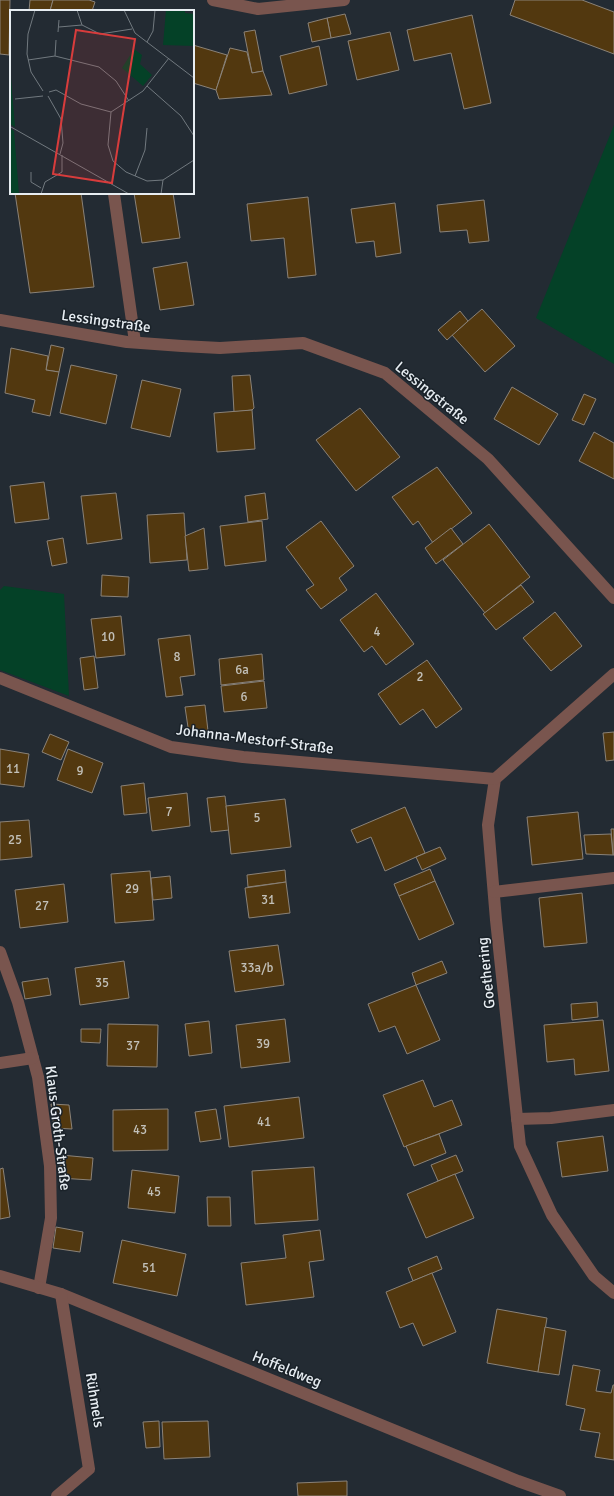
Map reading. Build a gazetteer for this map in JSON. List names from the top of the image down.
{
  "streets": {
    "street": [
      "Lessingstraße",
      "Johanna-Mestorf-Straße",
      "Goethering",
      "Klaus-Groth-Straße",
      "Hoffeldweg",
      "Rühmels"
    ]
  },
  "crossings": [
    ["Johanna-Mestorf-Straße", "Goethering"],
    ["Klaus-Groth-Straße", "Hoffeldweg"],
    ["Hoffeldweg", "Rühmels"]
  ],
  "house_numbers": [
    "4",
    "10",
    "8",
    "6a",
    "2",
    "6",
    "11",
    "9",
    "7",
    "5",
    "25",
    "29",
    "31",
    "27",
    "33a/b",
    "35",
    "39",
    "37",
    "41",
    "43",
    "45",
    "51"
  ]
}
